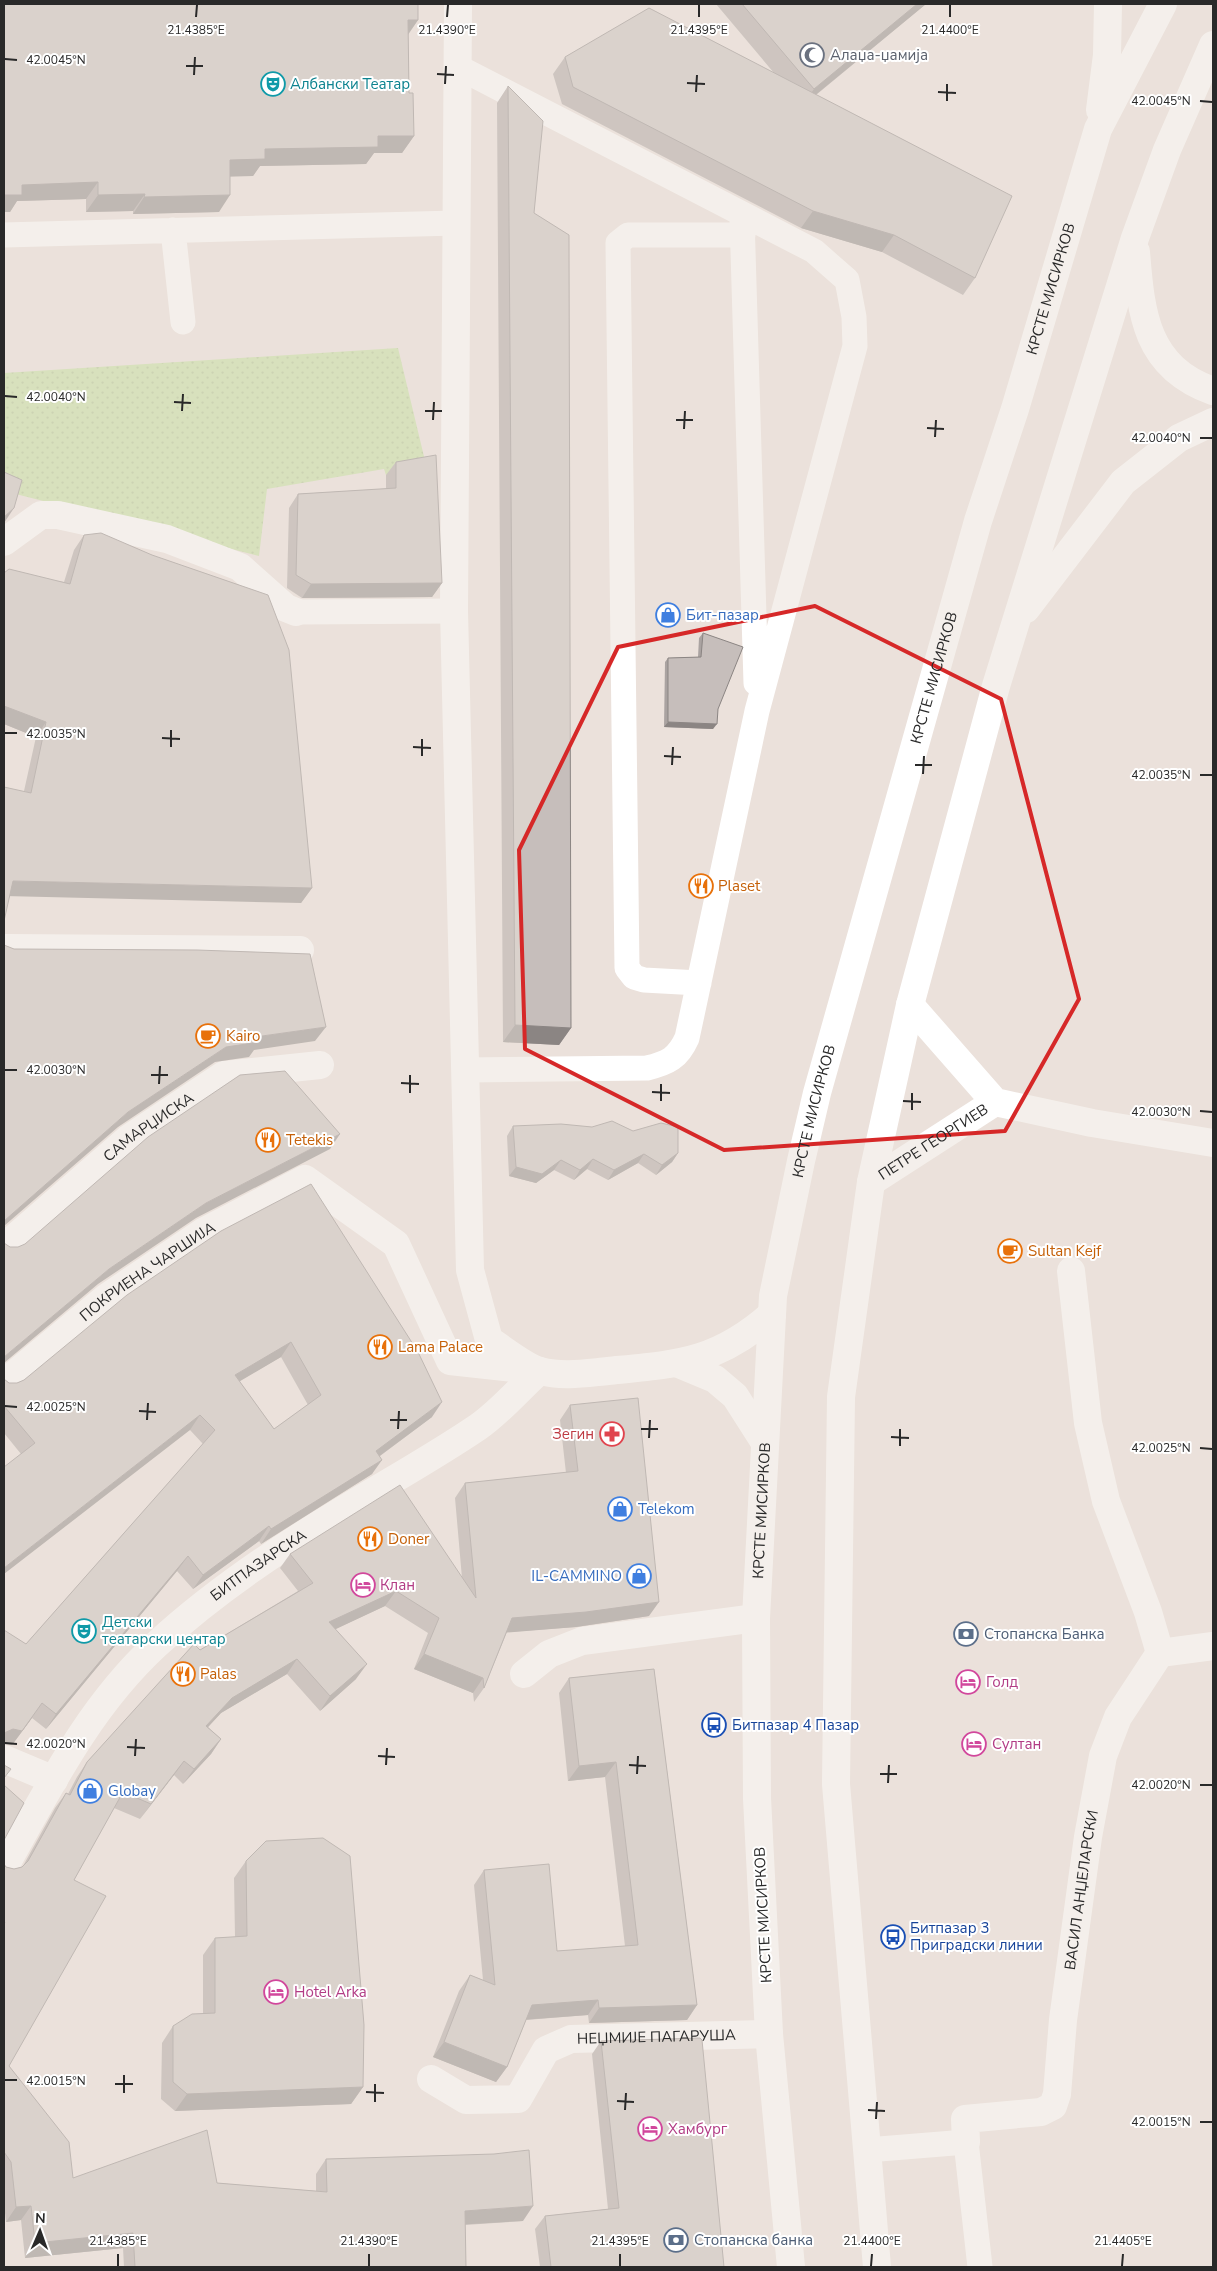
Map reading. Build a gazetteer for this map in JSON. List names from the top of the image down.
{
  "streets": {
    "street": [
      "КРСТЕ МИСИРКОВ",
      "САМАРЏИСКА",
      "ПЕТРЕ ГЕОРГИЕВ",
      "ПОКРИЕНА ЧАРШИЈА",
      "БИТПАЗАРСКА",
      "ВАСИЛ АНЏЕЛАРСКИ",
      "НЕЏМИЈЕ ПАГАРУША"
    ]
  },
  "crossings": [
    ["КРСТЕ МИСИРКОВ", "НЕЏМИЈЕ ПАГАРУША"],
    ["ПОКРИЕНА ЧАРШИЈА", "БИТПАЗАРСКА"]
  ],
  "places": {
    "mosque": ["Алаџа-џамија"],
    "theatre": ["Албански Театар", "Детски театарски центар"],
    "shop": [
      "Бит-пазар",
      "Telekom",
      "IL-CAMMINO",
      "Globay"
    ],
    "restaurant": [
      "Plaset",
      "Tetekis",
      "Lama Palace",
      "Doner",
      "Palas"
    ],
    "cafe": ["Kairo", "Sultan Kejf"],
    "pharmacy": ["Зегин"],
    "hotel": [
      "Клан",
      "Голд",
      "Султан",
      "Hotel Arka",
      "Хамбург"
    ],
    "bank": ["Стопанска Банка", "Стопанска банка"],
    "bus stop": ["Битпазар 4 Пазар", "Битпазар 3 Приградски линии"]
  },
  "north": "top",
  "coordinates": [
    "21.4385°E",
    "21.4390°E",
    "21.4395°E",
    "21.4400°E",
    "42.0045°N",
    "42.0040°N",
    "42.0035°N",
    "42.0030°N",
    "42.0025°N",
    "42.0020°N",
    "42.0015°N",
    "21.4405°E"
  ]
}
